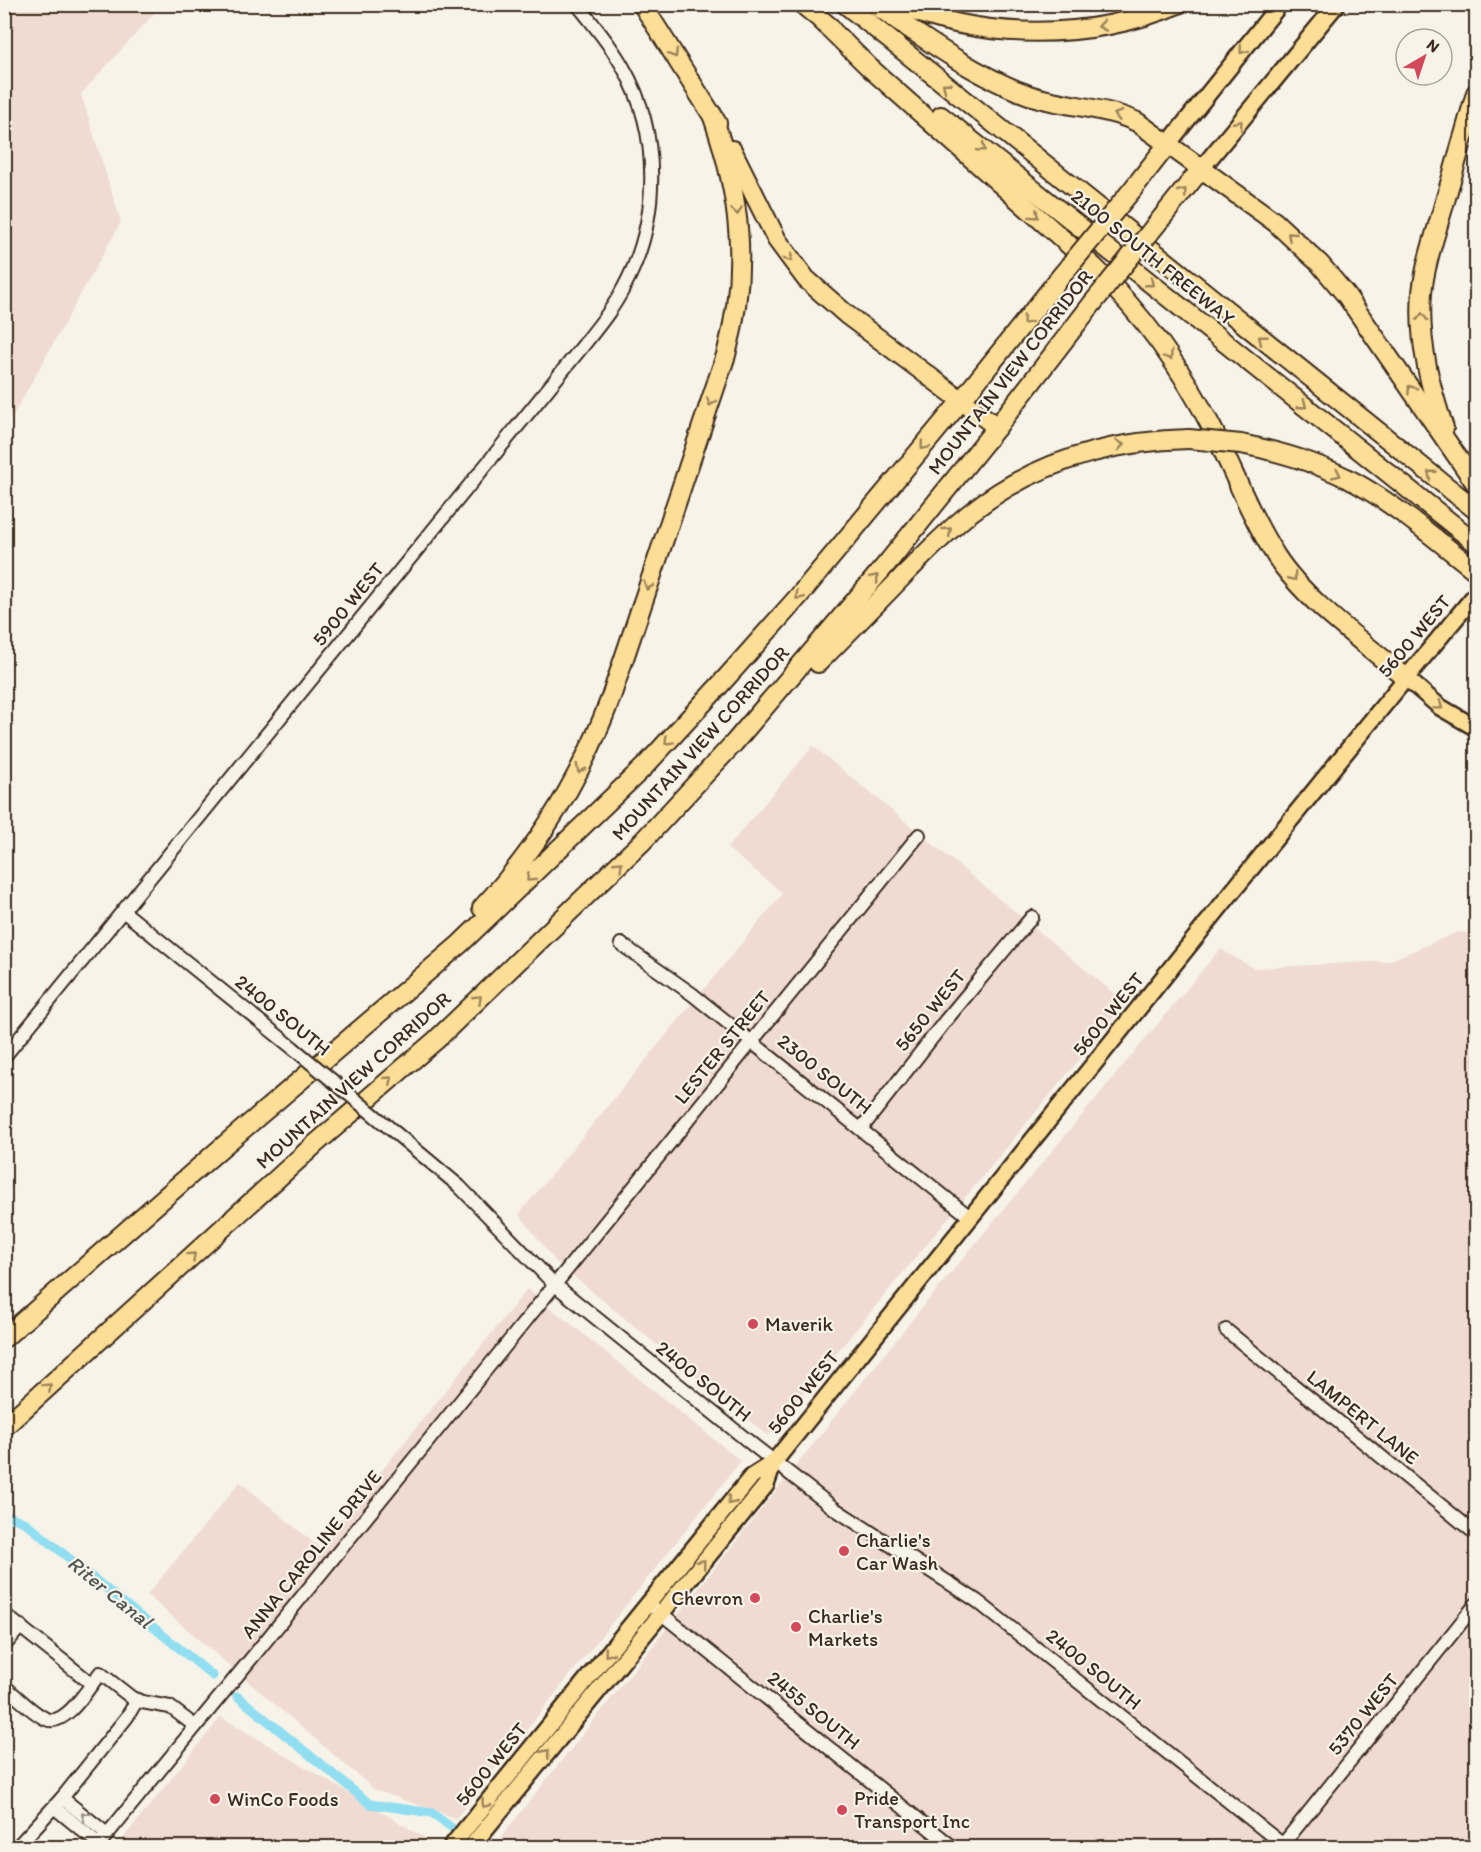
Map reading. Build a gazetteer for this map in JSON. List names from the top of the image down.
{
  "streets": {
    "highway": ["2100 SOUTH FREEWAY", "MOUNTAIN VIEW CORRIDOR"],
    "main road": ["5600 WEST"],
    "street": [
      "5900 WEST",
      "5650 WEST",
      "2400 SOUTH",
      "LESTER STREET",
      "2300 SOUTH",
      "LAMPERT LANE",
      "ANNA CAROLINE DRIVE",
      "2455 SOUTH",
      "5370 WEST"
    ]
  },
  "crossings": [
    ["5900 WEST", "2400 SOUTH"],
    ["5600 WEST", "2400 SOUTH"],
    ["5600 WEST", "2300 SOUTH"],
    ["5600 WEST", "2455 SOUTH"],
    ["5650 WEST", "2300 SOUTH"],
    ["2400 SOUTH", "LESTER STREET"],
    ["2400 SOUTH", "ANNA CAROLINE DRIVE"],
    ["2400 SOUTH", "5370 WEST"],
    ["LESTER STREET", "2300 SOUTH"],
    ["LESTER STREET", "ANNA CAROLINE DRIVE"]
  ],
  "water": ["Riter Canal"],
  "places": [
    "Maverik",
    "Charlie's Car Wash",
    "Chevron",
    "Charlie's Markets",
    "WinCo Foods",
    "Pride Transport Inc"
  ],
  "north": "top right"
}
